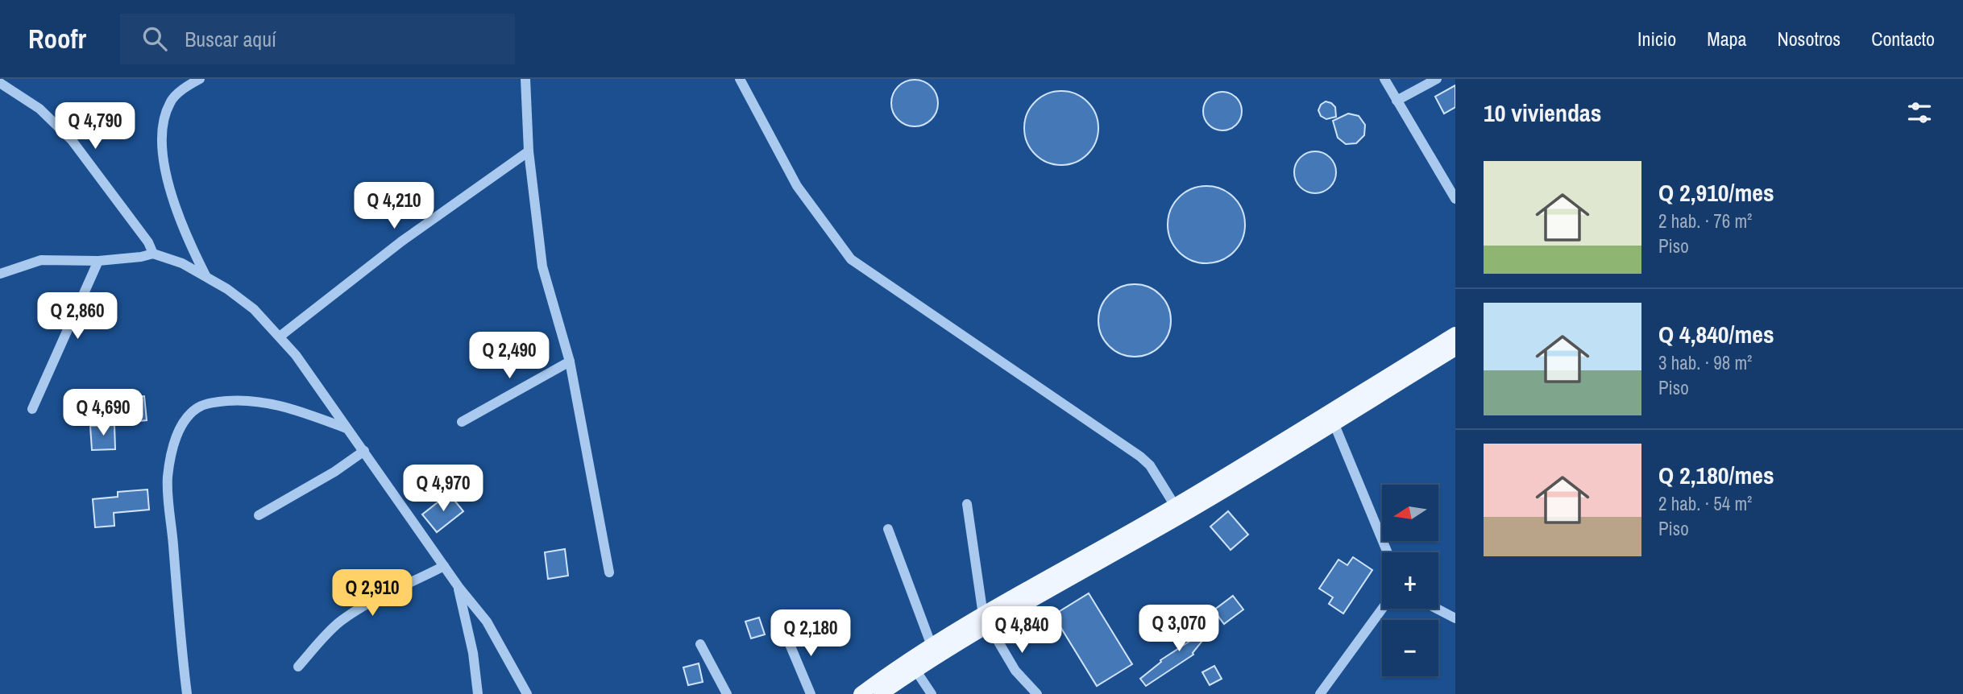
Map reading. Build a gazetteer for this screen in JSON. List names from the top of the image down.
{
  "north": "left",
  "page": {
    "header": "Roofr",
    "search": "Buscar aquí",
    "nav": [
      "Inicio",
      "Mapa",
      "Nosotros",
      "Contacto"
    ],
    "heading": "10 viviendas",
    "price": [
      "Q 4,790",
      "Q 4,210",
      "Q 2,860",
      "Q 2,490",
      "Q 4,690",
      "Q 4,970",
      "Q 2,910",
      "Q 3,070",
      "Q 4,840",
      "Q 2,180"
    ],
    "list": [
      {
        "name": "Q 2,910/mes",
        "note": "2 hab. · 76 m² · Piso"
      },
      {
        "name": "Q 4,840/mes",
        "note": "3 hab. · 98 m² · Piso"
      },
      {
        "name": "Q 2,180/mes",
        "note": "2 hab. · 54 m² · Piso"
      }
    ],
    "map_buttons": ["+", "−"]
  }
}
